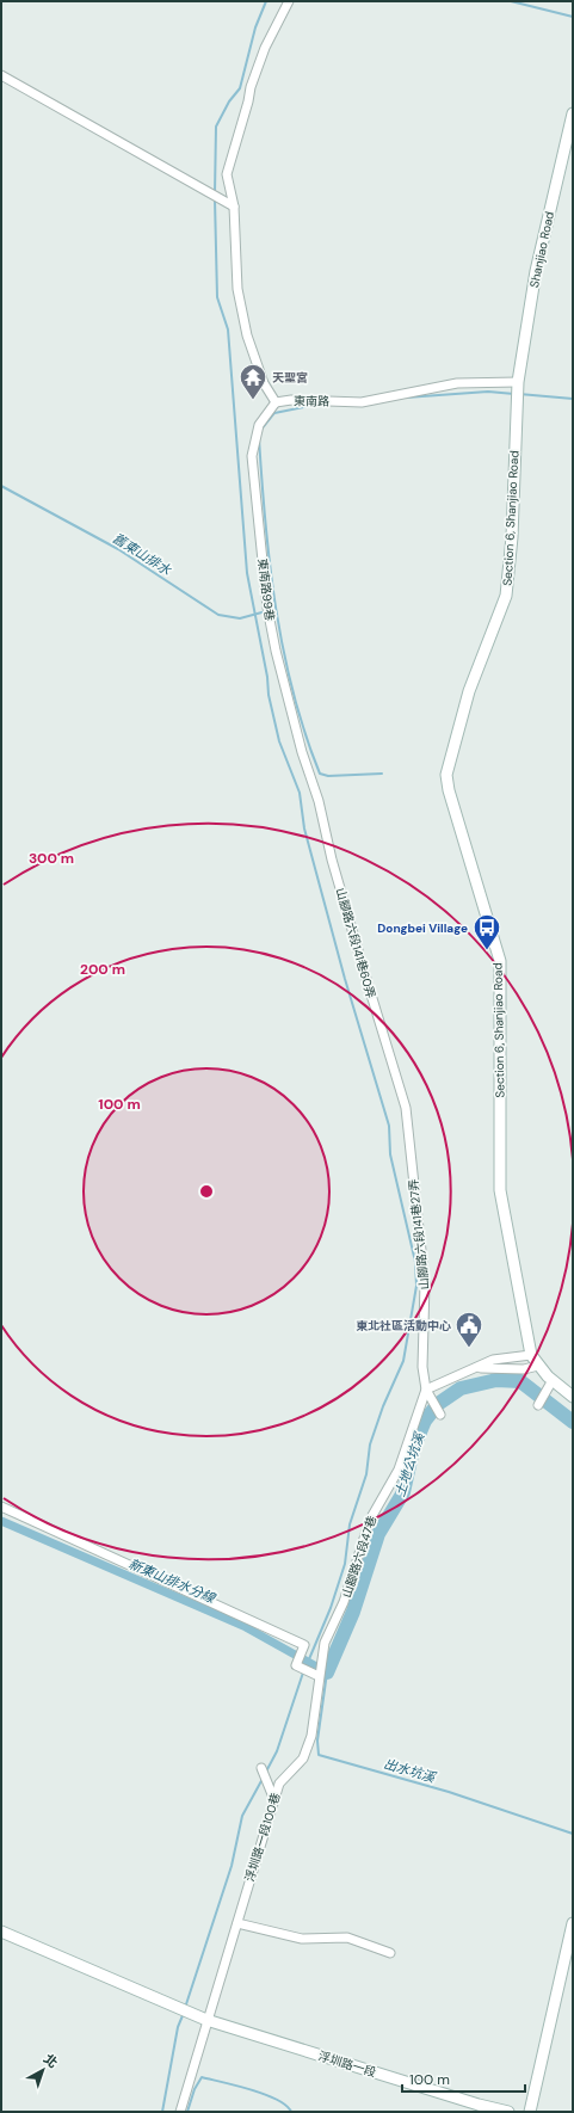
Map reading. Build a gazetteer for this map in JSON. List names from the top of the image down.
{
  "streets": {
    "main road": ["Shanjiao Road", "Section 6, Shanjiao Road", "浮圳路一段"],
    "street": [
      "東南路",
      "東南路99巷",
      "山腳路六段141巷60弄",
      "山腳路六段141巷27弄",
      "山腳路六段47巷",
      "浮圳路一段100巷"
    ]
  },
  "crossings": [
    ["Shanjiao Road", "東南路"],
    ["Shanjiao Road", "Section 6, Shanjiao Road"],
    ["東南路", "東南路99巷"],
    ["東南路99巷", "山腳路六段141巷60弄"],
    ["山腳路六段141巷60弄", "山腳路六段141巷27弄"],
    ["山腳路六段141巷27弄", "山腳路六段47巷"],
    ["山腳路六段47巷", "浮圳路一段100巷"],
    ["浮圳路一段100巷", "浮圳路一段"]
  ],
  "water": [
    "舊東山排水",
    "土地公坑溪",
    "新東山排水分線",
    "出水坑溪"
  ],
  "places": {
    "temple": ["天聖宮"],
    "bus stop": ["Dongbei Village"],
    "public building": ["東北社區活動中心"]
  },
  "scale_bar": "100 m",
  "north": "top right",
  "rings": ["300 m", "200 m", "100 m"]
}
